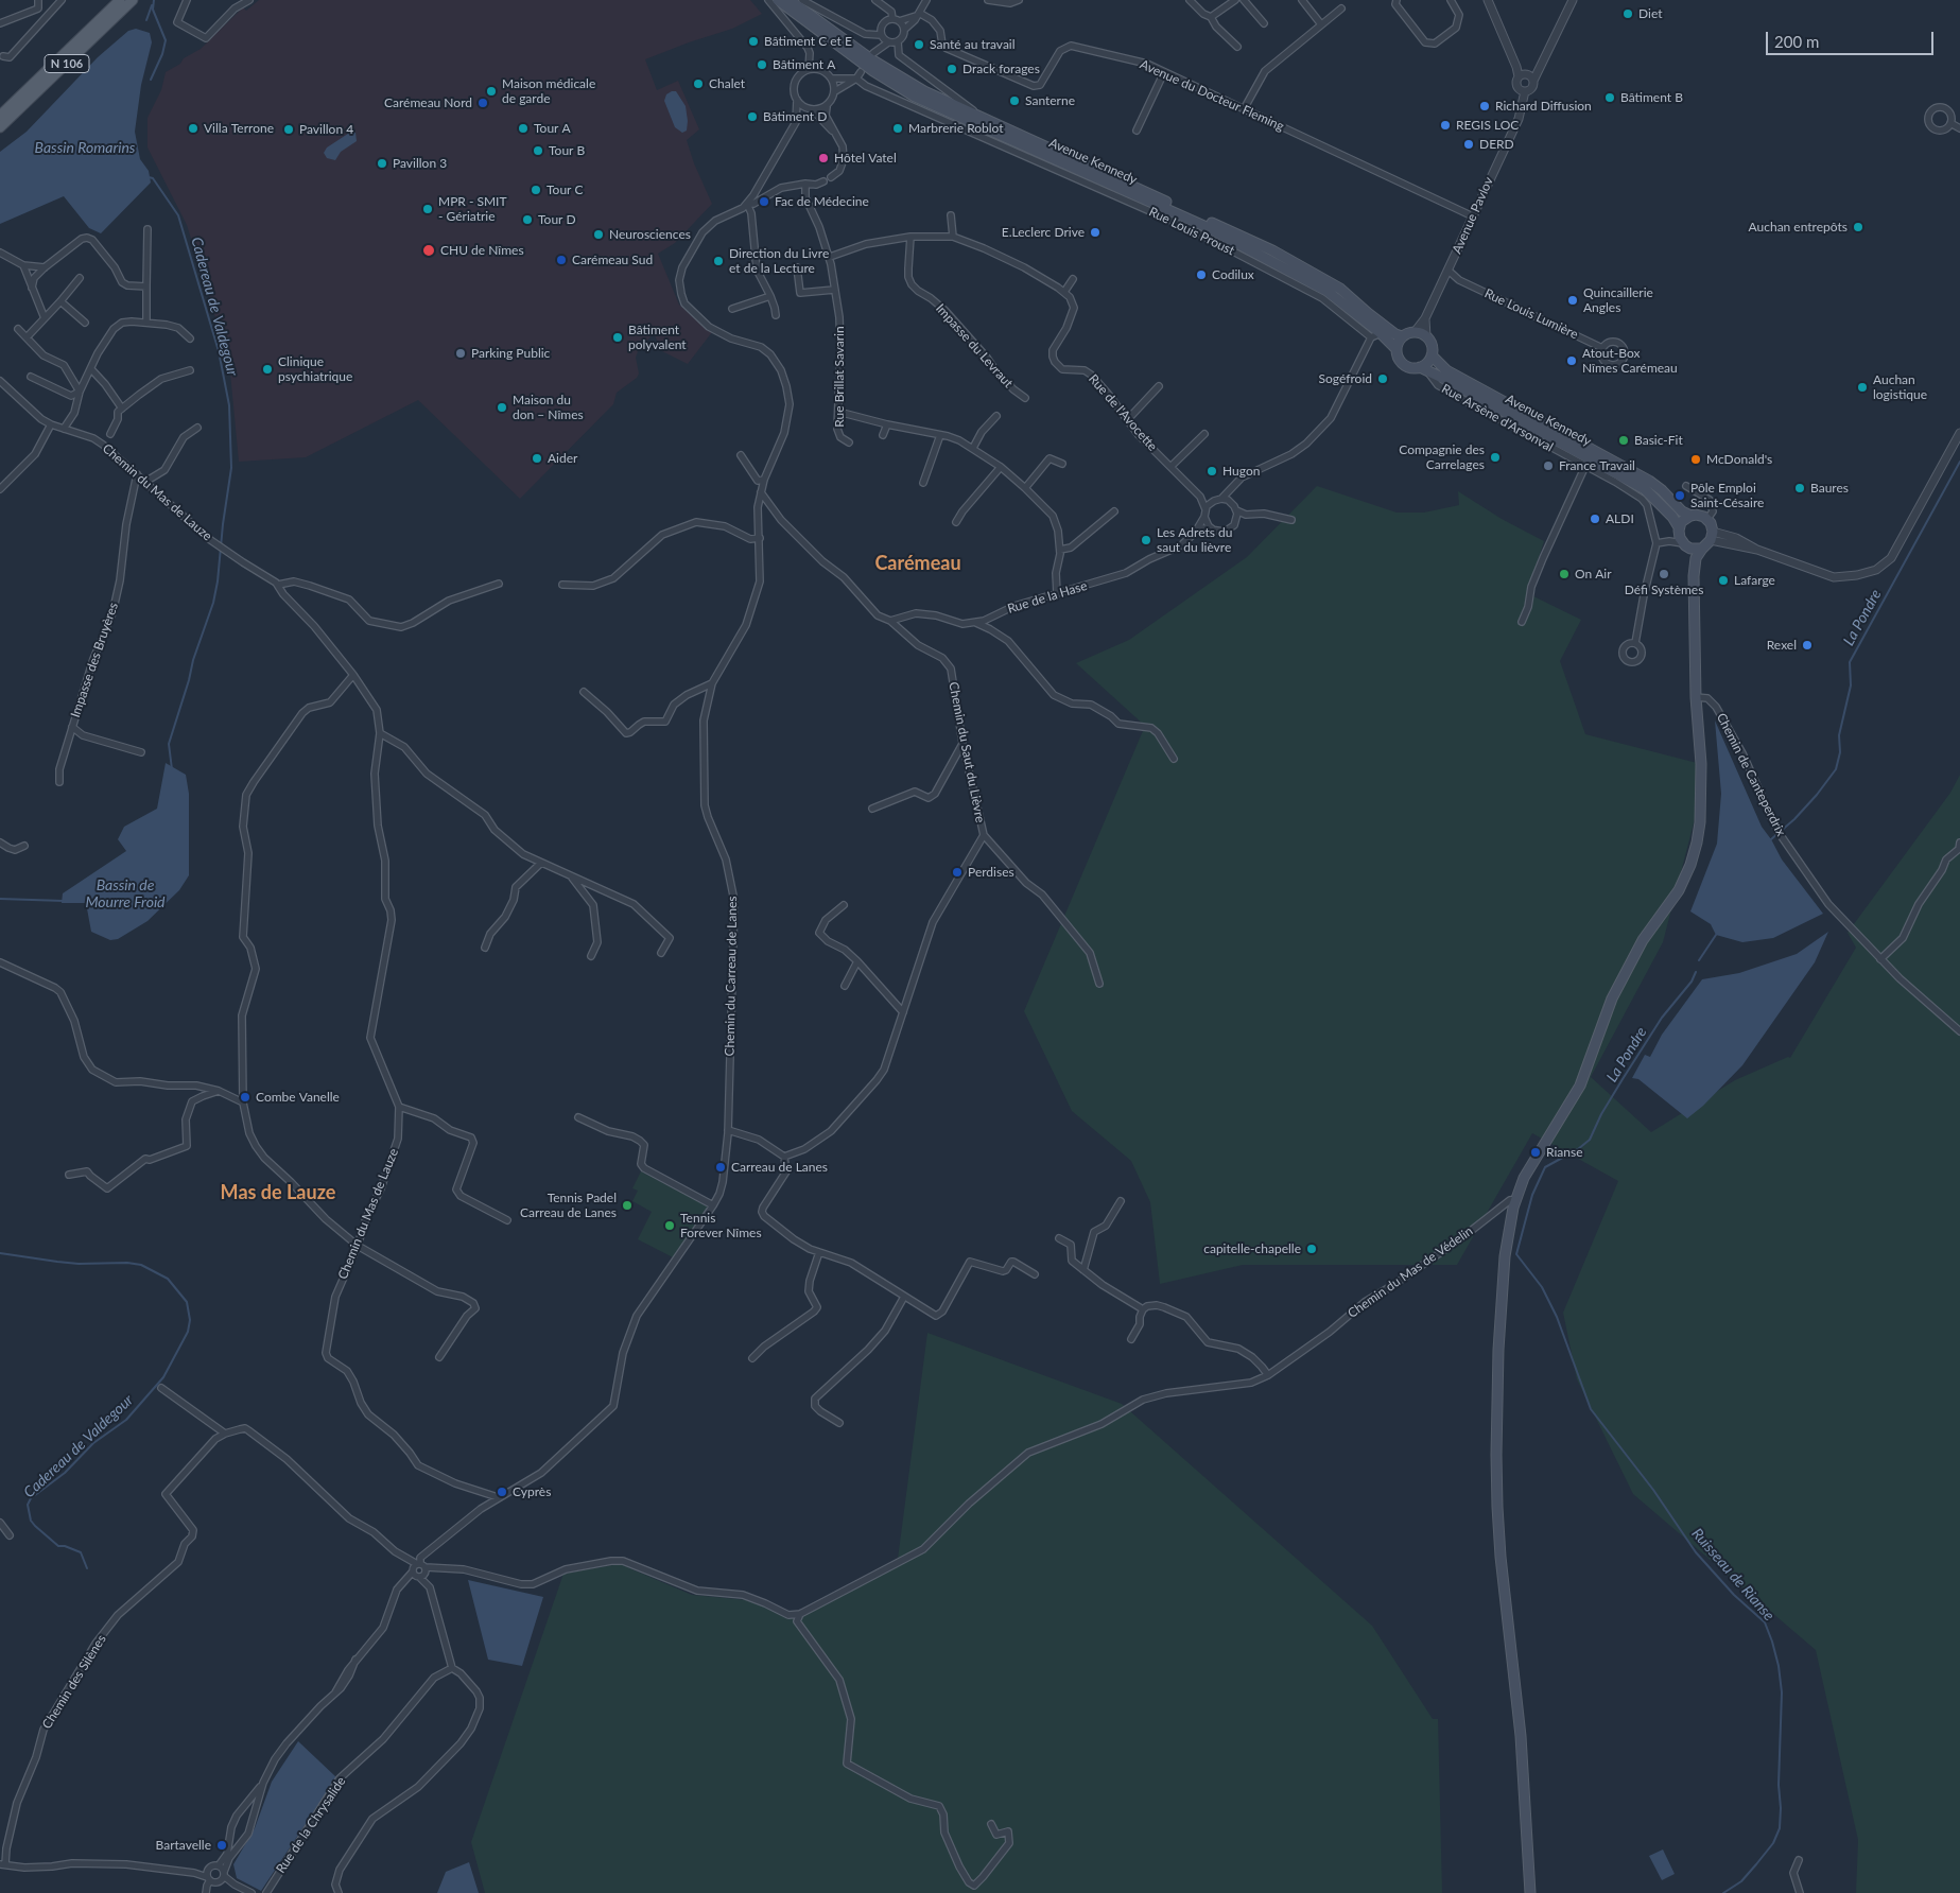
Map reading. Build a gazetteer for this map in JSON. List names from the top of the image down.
{
  "streets": {
    "main road": ["N 106", "Avenue Kennedy"],
    "street": [
      "Avenue du Docteur Fleming",
      "Avenue Pavlov",
      "Rue Louis Proust",
      "Rue Louis Lumière",
      "Impasse du Levraut",
      "Rue Brillat Savarin",
      "Rue de l'Avocette",
      "Rue Arsène d'Arsonval",
      "Chemin du Mas de Lauze",
      "Rue de la Hase",
      "Impasse des Bruyères",
      "Chemin du Saut du Lièvre",
      "Chemin de Canteperdrix",
      "Chemin du Carreau de Lanes",
      "Chemin du Mas de Védelin",
      "Chemin des Silènes",
      "Rue de la Chrysalide"
    ]
  },
  "crossings": [
    ["Avenue du Docteur Fleming", "Avenue Pavlov"],
    ["Avenue Kennedy", "Avenue Pavlov"],
    ["Avenue Kennedy", "Rue Louis Proust"],
    ["Avenue Kennedy", "Rue Arsène d'Arsonval"],
    ["Avenue Pavlov", "Rue Louis Lumière"],
    ["Avenue Pavlov", "Rue Arsène d'Arsonval"],
    ["Chemin du Mas de Lauze", "Impasse des Bruyères"],
    ["Chemin du Mas de Lauze", "Chemin du Carreau de Lanes"],
    ["Rue de la Hase", "Chemin du Saut du Lièvre"],
    ["Chemin du Saut du Lièvre", "Chemin du Carreau de Lanes"]
  ],
  "districts": ["Carémeau", "Mas de Lauze"],
  "water": [
    "Bassin Romarins",
    "Cadereau de Valdegour",
    "La Pondre",
    "Bassin de Mourre Froid",
    "Ruisseau de Rianse"
  ],
  "places": [
    "Diet",
    "Bâtiment C et E",
    "Santé au travail",
    "Bâtiment A",
    "Drack forages",
    "Chalet",
    "Maison médicale de garde",
    "Bâtiment B",
    "Santerne",
    "Carémeau Nord",
    "Richard Diffusion",
    "Bâtiment D",
    "REGIS LOC",
    "Villa Terrone",
    "Tour A",
    "Marbrerie Roblot",
    "Pavillon 4",
    "DERD",
    "Tour B",
    "Hôtel Vatel",
    "Pavillon 3",
    "Tour C",
    "Fac de Médecine",
    "MPR - SMIT - Gériatrie",
    "Tour D",
    "Auchan entrepôts",
    "E.Leclerc Drive",
    "Neurosciences",
    "CHU de Nîmes",
    "Carémeau Sud",
    "Direction du Livre et de la Lecture",
    "Codilux",
    "Quincaillerie Angles",
    "Bâtiment polyvalent",
    "Parking Public",
    "Atout-Box Nîmes Carémeau",
    "Clinique psychiatrique",
    "Sogéfroid",
    "Auchan logistique",
    "Maison du don – Nîmes",
    "Basic-Fit",
    "Compagnie des Carrelages",
    "Aider",
    "McDonald's",
    "France Travail",
    "Hugon",
    "Baures",
    "Pôle Emploi Saint-Césaire",
    "ALDI",
    "Les Adrets du saut du lièvre",
    "On Air",
    "Défi Systèmes",
    "Lafarge",
    "Rexel",
    "Perdises",
    "Combe Vanelle",
    "Rianse",
    "Carreau de Lanes",
    "Tennis Padel Carreau de Lanes",
    "Tennis Forever Nîmes",
    "capitelle-chapelle",
    "Cyprès",
    "Bartavelle"
  ],
  "scale_bar": "200 m"
}
